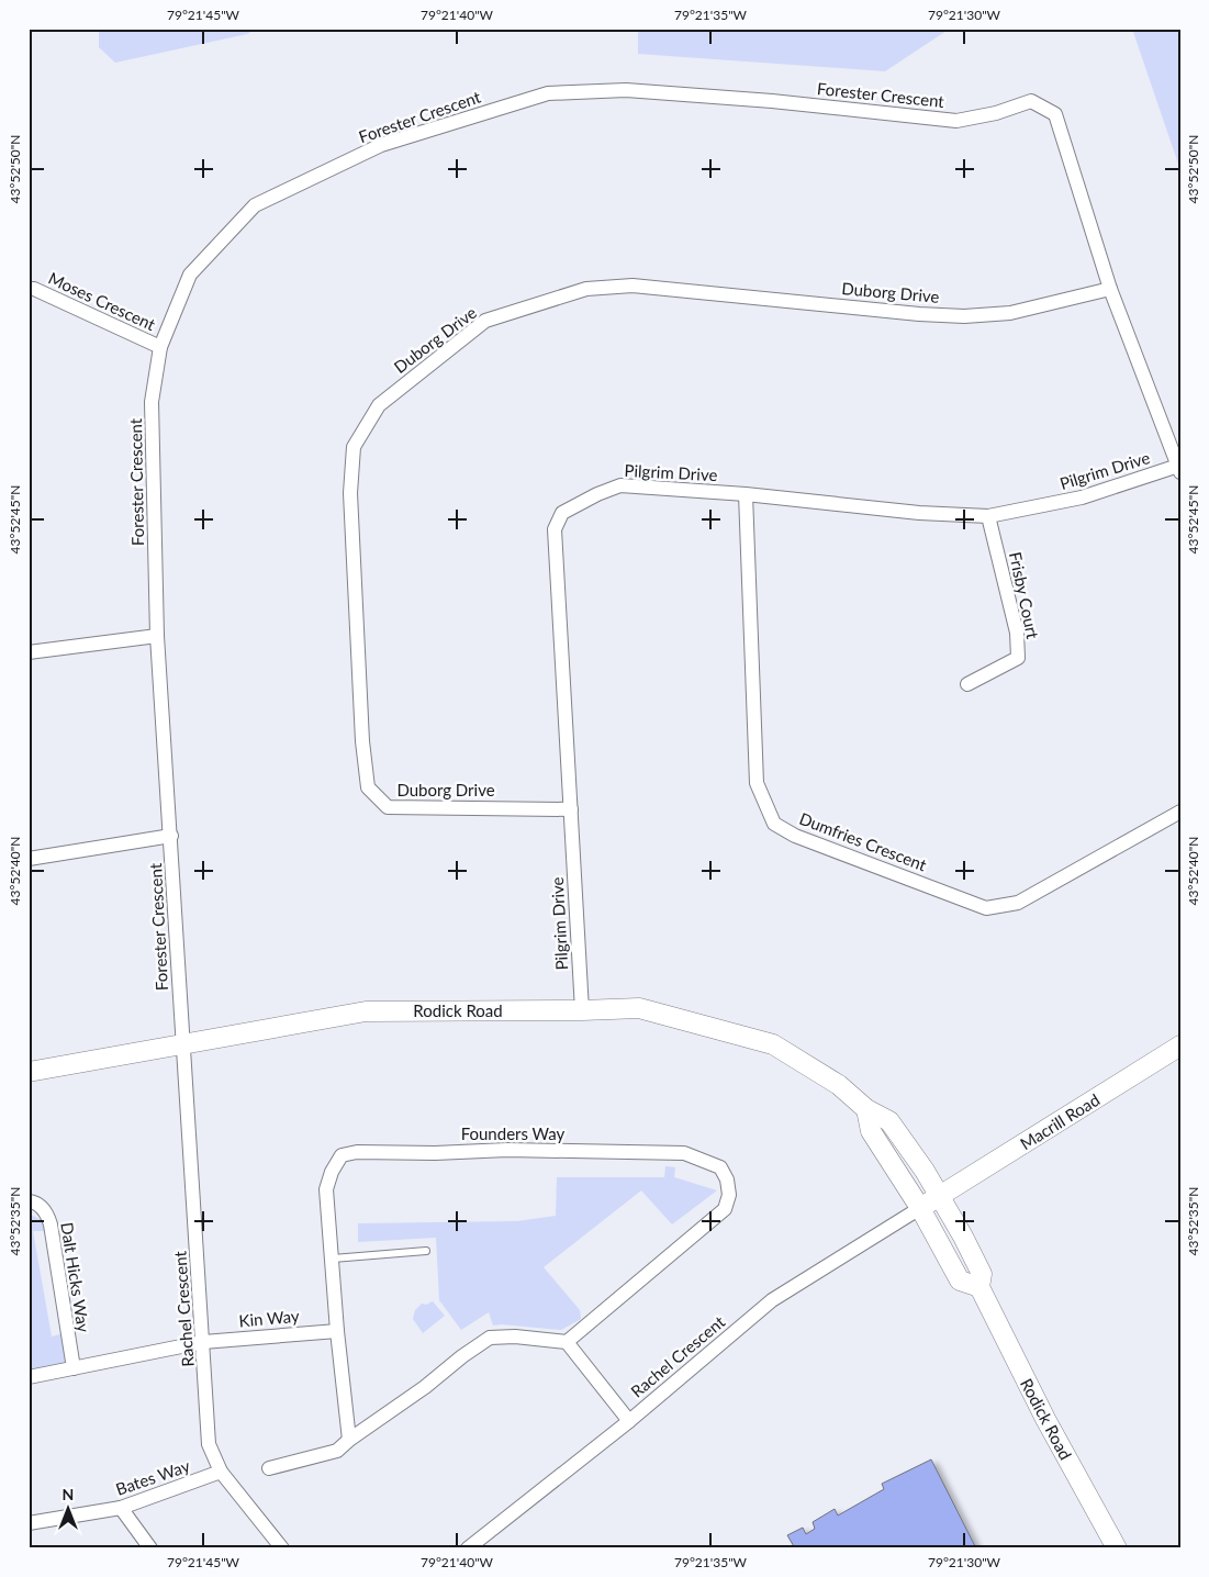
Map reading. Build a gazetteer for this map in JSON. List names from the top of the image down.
{
  "streets": {
    "main road": ["Rodick Road", "Macrill Road"],
    "street": [
      "Forester Crescent",
      "Duborg Drive",
      "Moses Crescent",
      "Pilgrim Drive",
      "Frisby Court",
      "Dumfries Crescent",
      "Founders Way",
      "Dalt Hicks Way",
      "Rachel Crescent",
      "Kin Way",
      "Bates Way"
    ]
  },
  "crossings": [
    ["Forester Crescent", "Duborg Drive"],
    ["Forester Crescent", "Moses Crescent"],
    ["Forester Crescent", "Pilgrim Drive"],
    ["Forester Crescent", "Rodick Road"],
    ["Forester Crescent", "Rachel Crescent"],
    ["Duborg Drive", "Pilgrim Drive"],
    ["Pilgrim Drive", "Frisby Court"],
    ["Pilgrim Drive", "Dumfries Crescent"],
    ["Pilgrim Drive", "Rodick Road"],
    ["Rodick Road", "Macrill Road"],
    ["Rodick Road", "Rachel Crescent"],
    ["Macrill Road", "Rachel Crescent"],
    ["Founders Way", "Kin Way"],
    ["Rachel Crescent", "Kin Way"],
    ["Rachel Crescent", "Bates Way"]
  ],
  "north": "top",
  "coordinates": [
    "79°21'45\"W",
    "79°21'40\"W",
    "79°21'35\"W",
    "79°21'30\"W",
    "43°52'50\"N",
    "43°52'45\"N",
    "43°52'40\"N",
    "43°52'35\"N"
  ]
}
